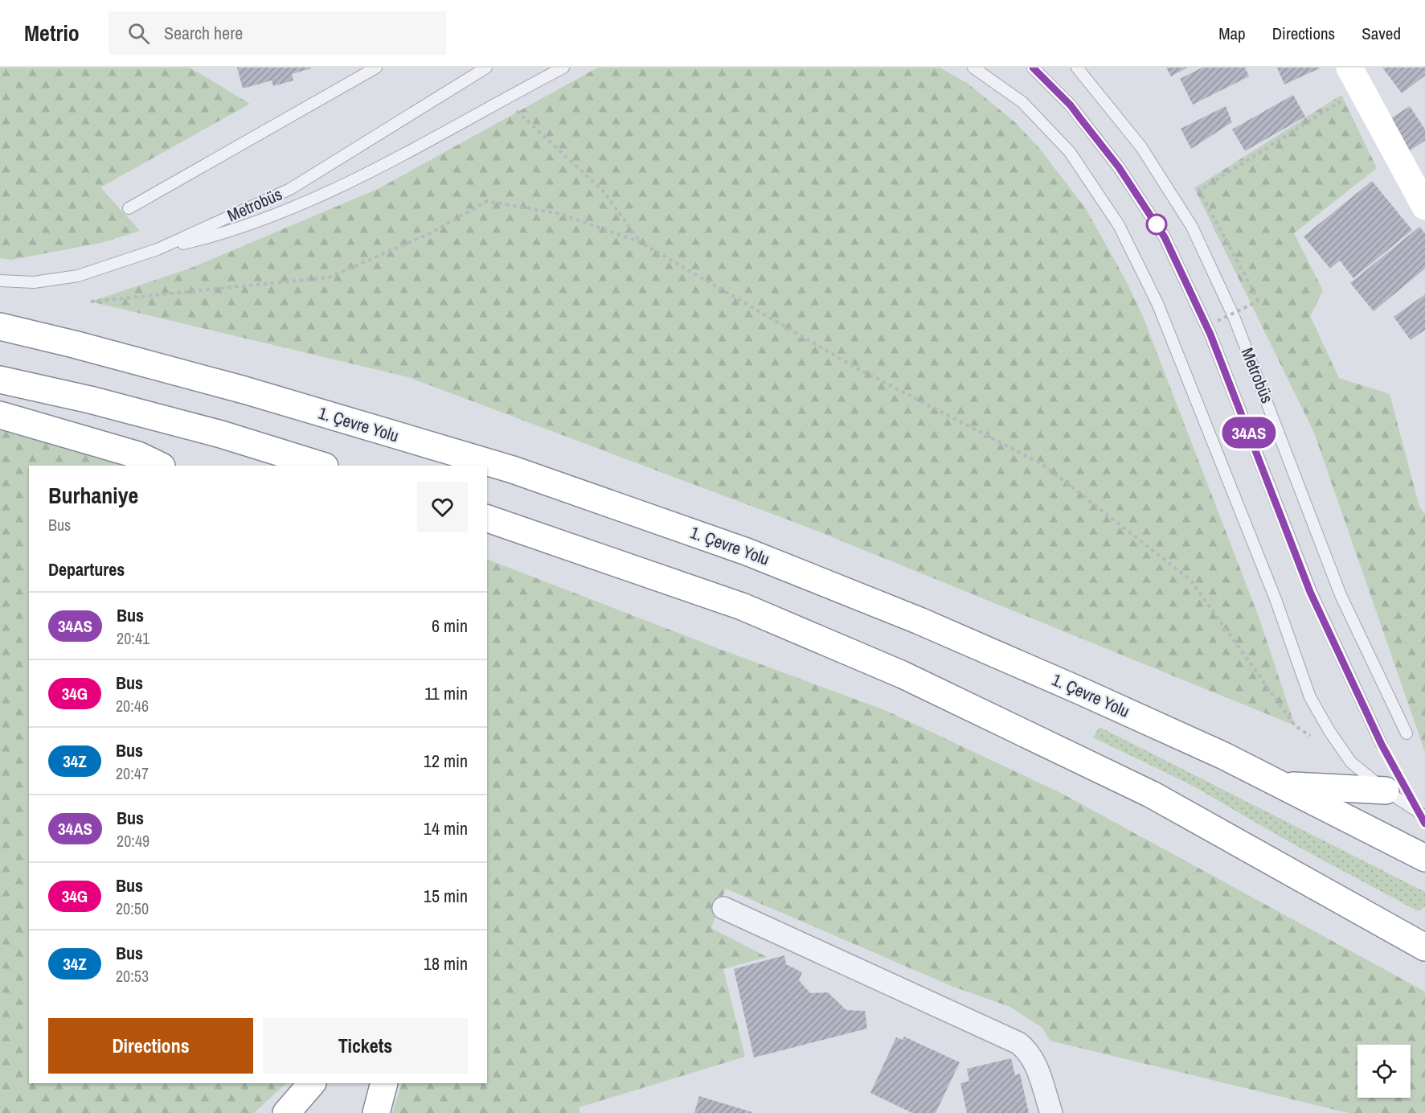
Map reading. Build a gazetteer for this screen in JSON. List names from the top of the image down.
{
  "streets": {
    "main road": ["1. Çevre Yolu"],
    "lane": ["Metrobüs"]
  },
  "lines": ["bus line 34AS"],
  "page": {
    "header": "Metrio",
    "search": "Search here",
    "nav": ["Map", "Directions", "Saved"],
    "on_map": "34AS",
    "heading": [
      ["Burhaniye", "Bus"],
      "Departures"
    ],
    "list": [
      {
        "mark": "34AS",
        "name": "Bus",
        "note": "20:41",
        "value": "6 min"
      },
      {
        "mark": "34G",
        "name": "Bus",
        "note": "20:46",
        "value": "11 min"
      },
      {
        "mark": "34Z",
        "name": "Bus",
        "note": "20:47",
        "value": "12 min"
      },
      {
        "mark": "34AS",
        "name": "Bus",
        "note": "20:49",
        "value": "14 min"
      },
      {
        "mark": "34G",
        "name": "Bus",
        "note": "20:50",
        "value": "15 min"
      },
      {
        "mark": "34Z",
        "name": "Bus",
        "note": "20:53",
        "value": "18 min"
      }
    ],
    "buttons": ["Directions", "Tickets"]
  }
}
